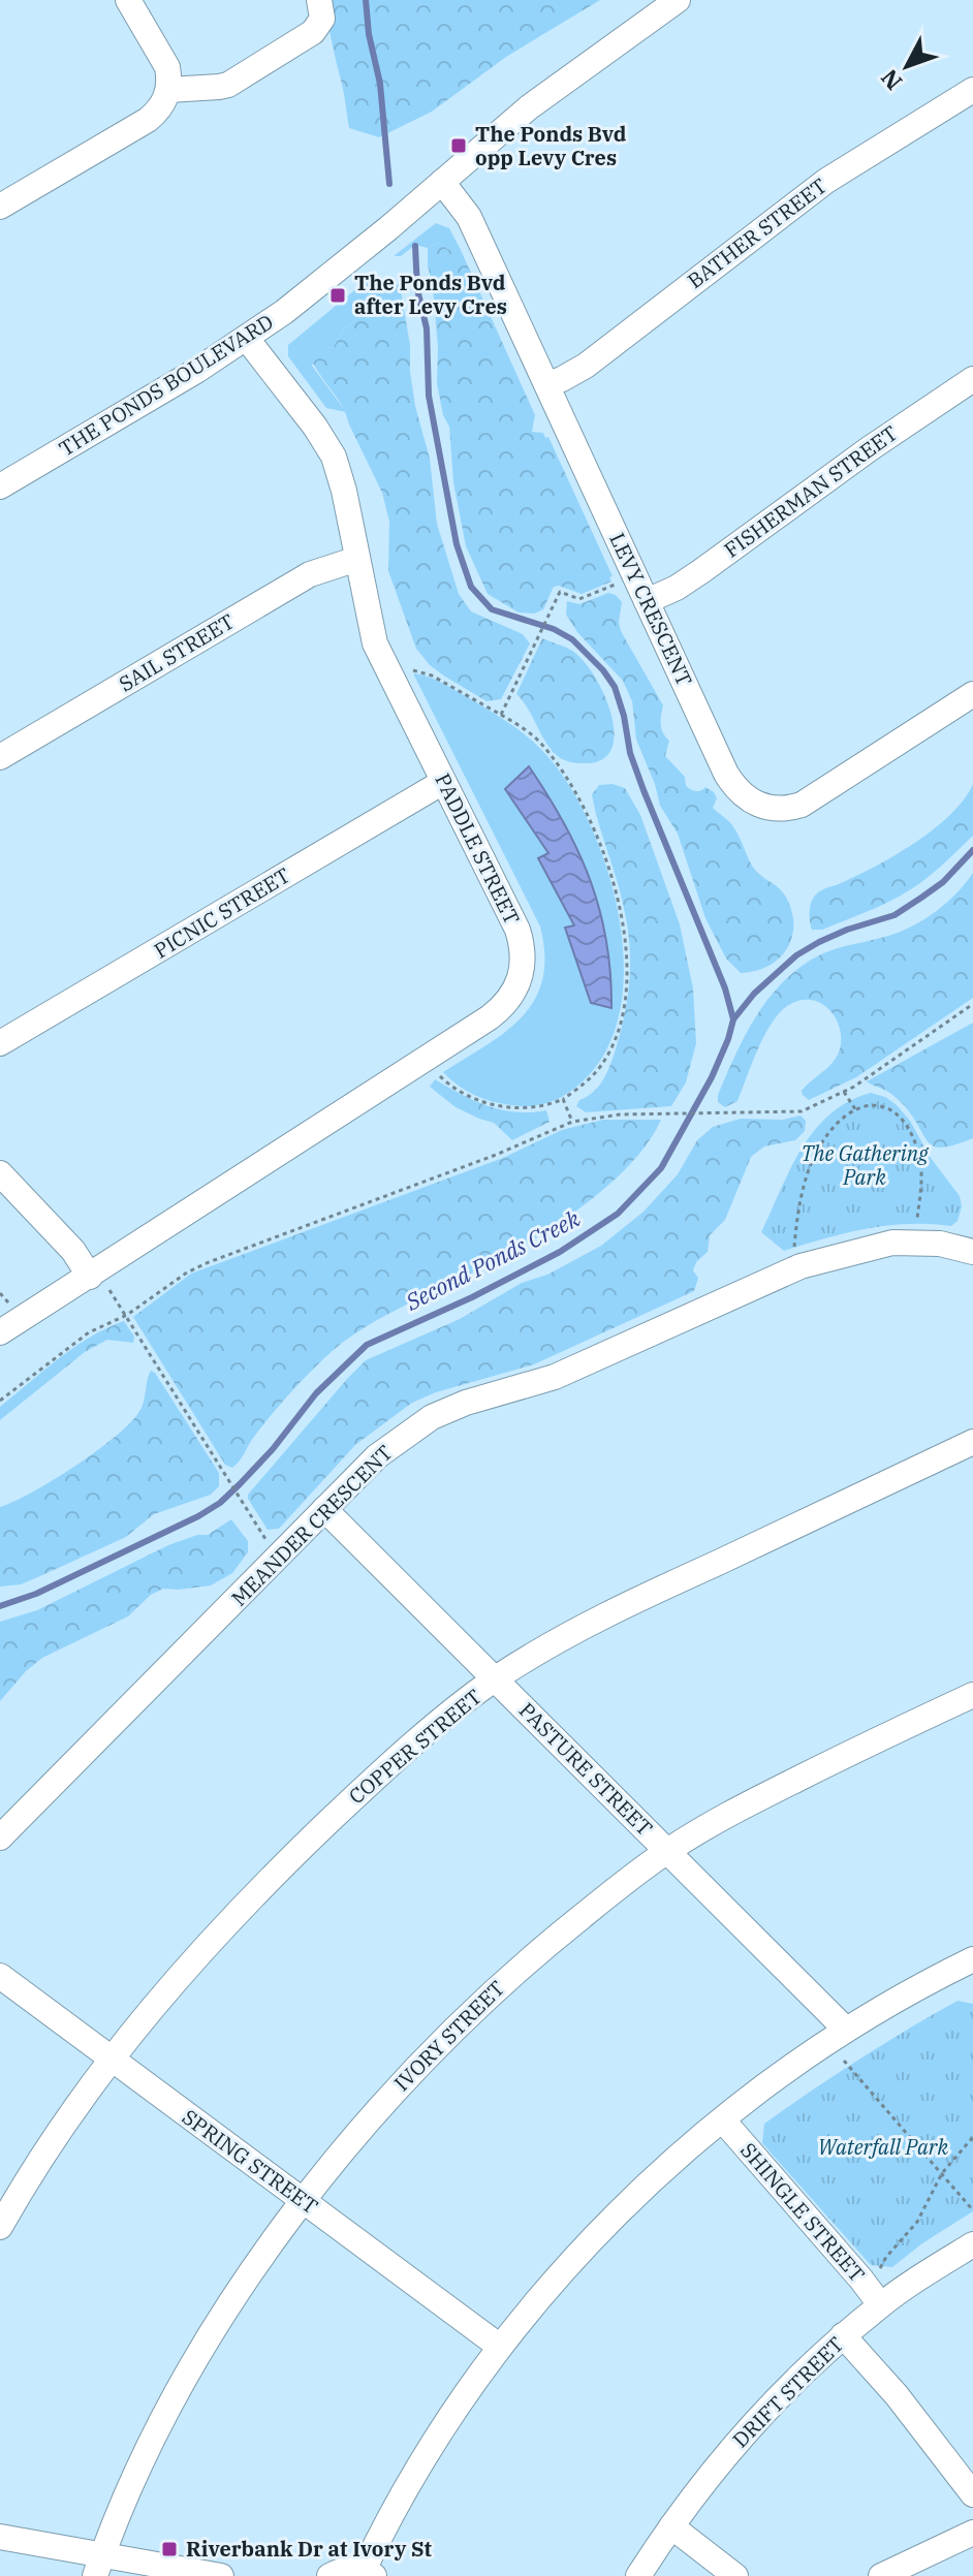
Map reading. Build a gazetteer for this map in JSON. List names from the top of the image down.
{
  "streets": {
    "street": [
      "BATHER STREET",
      "THE PONDS BOULEVARD",
      "FISHERMAN STREET",
      "LEVY CRESCENT",
      "SAIL STREET",
      "PADDLE STREET",
      "PICNIC STREET",
      "MEANDER CRESCENT",
      "COPPER STREET",
      "PASTURE STREET",
      "IVORY STREET",
      "SPRING STREET",
      "SHINGLE STREET",
      "DRIFT STREET"
    ]
  },
  "crossings": [
    ["BATHER STREET", "LEVY CRESCENT"],
    ["THE PONDS BOULEVARD", "LEVY CRESCENT"],
    ["THE PONDS BOULEVARD", "PADDLE STREET"],
    ["FISHERMAN STREET", "LEVY CRESCENT"],
    ["SAIL STREET", "PADDLE STREET"],
    ["PADDLE STREET", "PICNIC STREET"],
    ["MEANDER CRESCENT", "PASTURE STREET"],
    ["COPPER STREET", "PASTURE STREET"],
    ["COPPER STREET", "SPRING STREET"],
    ["PASTURE STREET", "IVORY STREET"],
    ["IVORY STREET", "SPRING STREET"],
    ["SHINGLE STREET", "DRIFT STREET"]
  ],
  "water": ["Second Ponds Creek"],
  "parks": ["The Gathering Park", "Waterfall Park"],
  "places": {
    "transit": ["The Ponds Bvd opp Levy Cres", "The Ponds Bvd after Levy Cres", "Riverbank Dr at Ivory St"]
  },
  "north": "bottom left"
}
